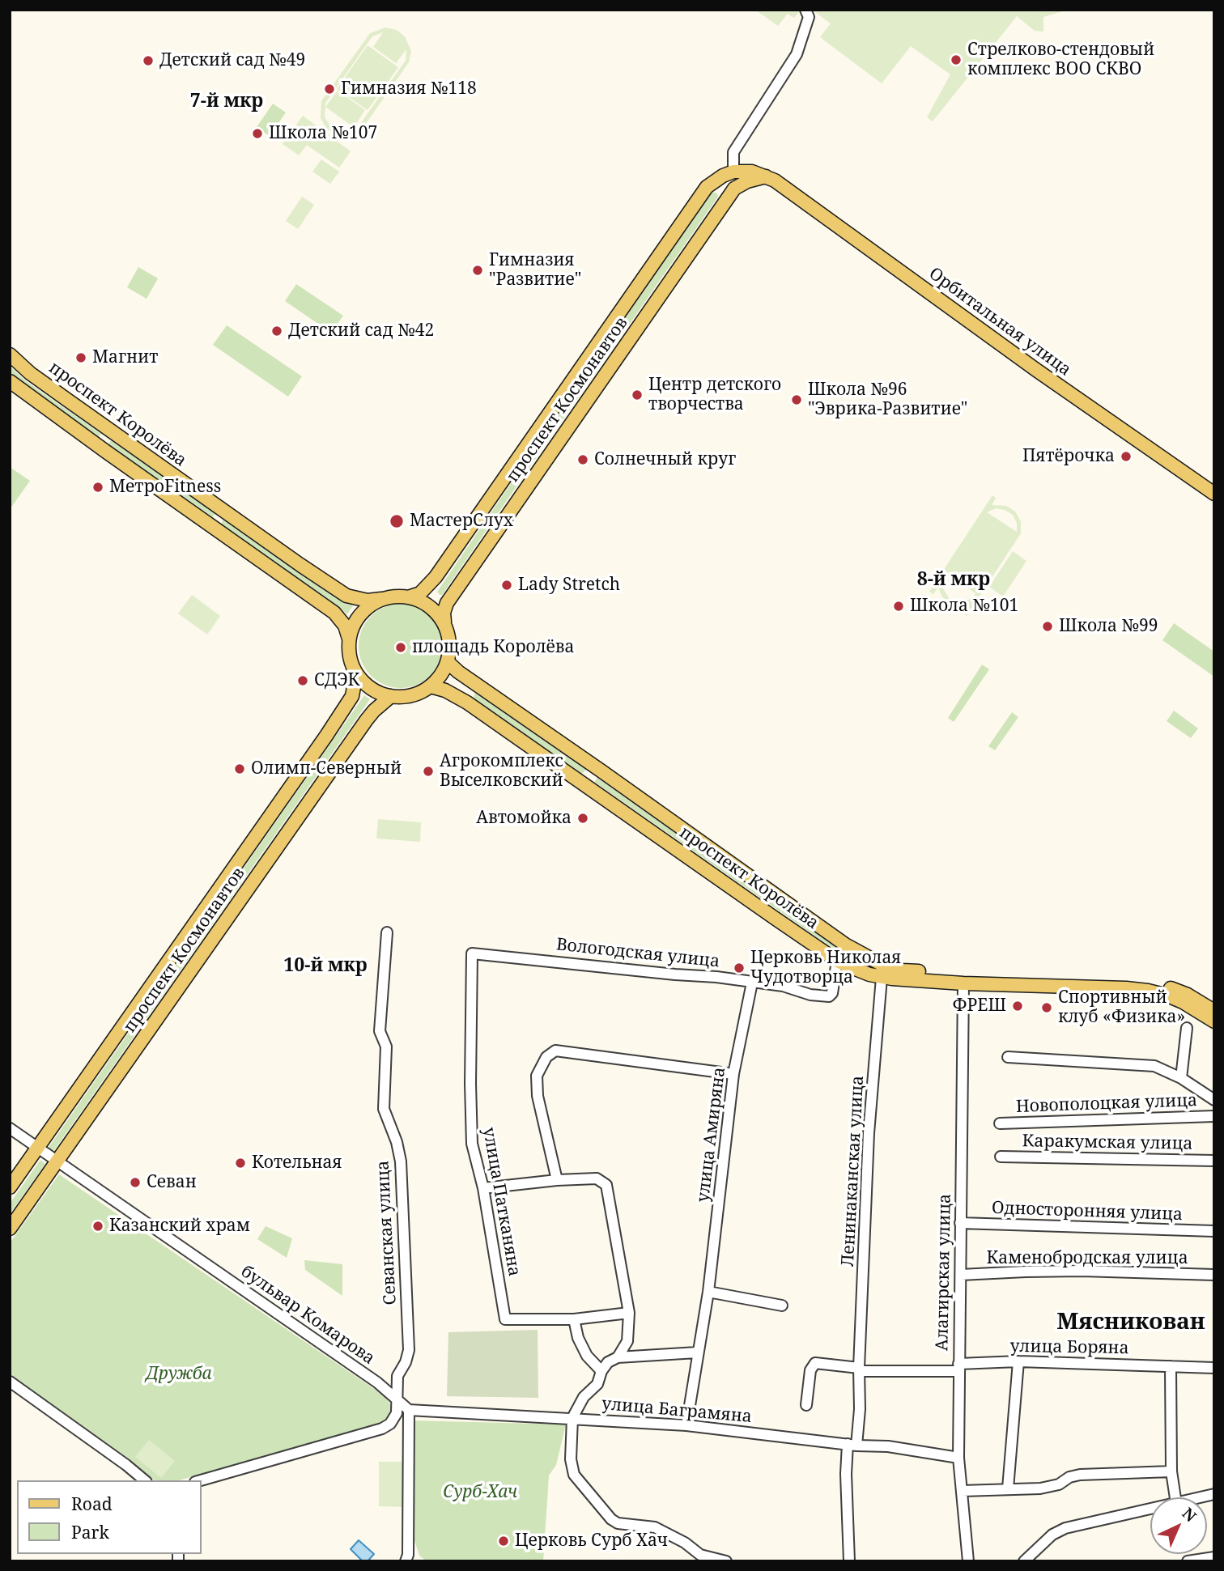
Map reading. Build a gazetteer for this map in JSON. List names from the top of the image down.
{
  "streets": {
    "main road": ["Орбитальная улица", "проспект Космонавтов", "проспект Королёва"],
    "street": [
      "Вологодская улица",
      "Новополоцкая улица",
      "улица Амиряна",
      "Каракумская улица",
      "Ленинаканская улица",
      "улица Патканяна",
      "Односторонняя улица",
      "Севанская улица",
      "Каменобродская улица",
      "Алагирская улица",
      "бульвар Комарова",
      "улица Боряна",
      "улица Баграмяна"
    ]
  },
  "crossings": [
    ["Орбитальная улица", "проспект Космонавтов"],
    ["проспект Космонавтов", "проспект Королёва"],
    ["проспект Космонавтов", "бульвар Комарова"],
    ["проспект Королёва", "Вологодская улица"],
    ["проспект Королёва", "Ленинаканская улица"],
    ["проспект Королёва", "Алагирская улица"],
    ["Вологодская улица", "улица Амиряна"],
    ["Вологодская улица", "улица Патканяна"],
    ["улица Амиряна", "улица Баграмяна"],
    ["Ленинаканская улица", "улица Боряна"],
    ["Ленинаканская улица", "улица Баграмяна"],
    ["Односторонняя улица", "Алагирская улица"],
    ["Севанская улица", "бульвар Комарова"],
    ["Каменобродская улица", "Алагирская улица"],
    ["Алагирская улица", "улица Боряна"],
    ["Алагирская улица", "улица Баграмяна"]
  ],
  "districts": [
    "7-й мкр",
    "8-й мкр",
    "10-й мкр",
    "Мясникован"
  ],
  "parks": ["Дружба", "Сурб-Хач"],
  "places": [
    "Стрелково-стендовый комплекс ВОО СКВО",
    "Детский сад №49",
    "Гимназия №118",
    "Школа №107",
    "Гимназия \"Развитие\"",
    "Детский сад №42",
    "Магнит",
    "Центр детского творчества",
    "Школа №96 \"Эврика-Развитие\"",
    "Пятёрочка",
    "Солнечный круг",
    "МетроFitness",
    "МастерСлух",
    "Lady Stretch",
    "Школа №101",
    "Школа №99",
    "площадь Королёва",
    "СДЭК",
    "Олимп-Северный",
    "Агрокомплекс Выселковский",
    "Автомойка",
    "Церковь Николая Чудотворца",
    "ФРЕШ",
    "Спортивный клуб «Физика»",
    "Котельная",
    "Севан",
    "Казанский храм",
    "Церковь Сурб Хач"
  ],
  "legend": ["Road", "Park"],
  "north": "top right"
}
